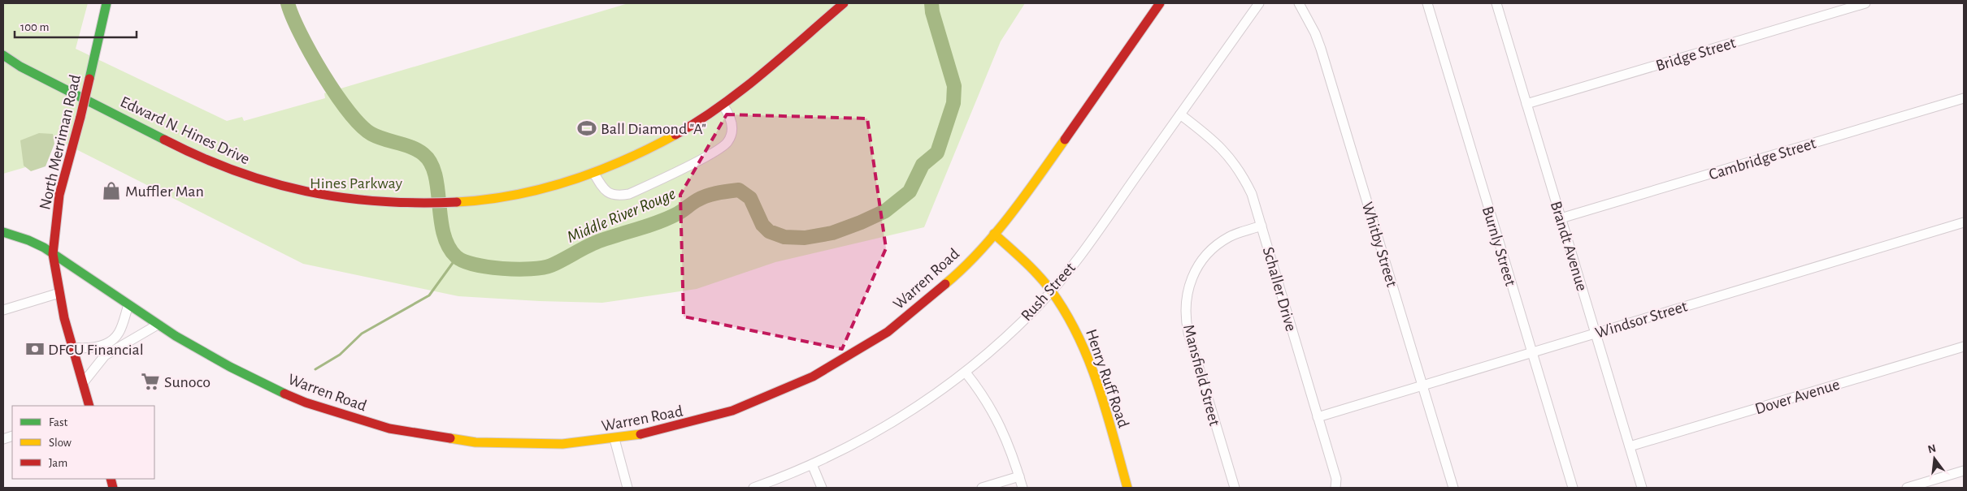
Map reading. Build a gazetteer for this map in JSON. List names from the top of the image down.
{
  "streets": {
    "main road": [
      "Edward N. Hines Drive",
      "North Merriman Road",
      "Warren Road",
      "Henry Ruff Road"
    ],
    "street": [
      "Bridge Street",
      "Cambridge Street",
      "Whitby Street",
      "Burnly Street",
      "Brandt Avenue",
      "Schaller Drive",
      "Rush Street",
      "Windsor Street",
      "Mansfield Street",
      "Dover Avenue"
    ]
  },
  "crossings": [
    ["Bridge Street", "Brandt Avenue"],
    ["North Merriman Road", "Warren Road"],
    ["Cambridge Street", "Brandt Avenue"],
    ["Whitby Street", "Windsor Street"],
    ["Burnly Street", "Windsor Street"],
    ["Brandt Avenue", "Windsor Street"],
    ["Brandt Avenue", "Dover Avenue"],
    ["Warren Road", "Henry Ruff Road"],
    ["Schaller Drive", "Rush Street"],
    ["Schaller Drive", "Windsor Street"],
    ["Schaller Drive", "Mansfield Street"],
    ["Rush Street", "Henry Ruff Road"]
  ],
  "water": ["Middle River Rouge"],
  "parks": ["Hines Parkway"],
  "places": {
    "sports": ["Ball Diamond \"A\""],
    "shop": ["Muffler Man"],
    "bank": ["DFCU Financial"],
    "supermarket": ["Sunoco"]
  },
  "legend": ["Fast", "Slow", "Jam"],
  "scale_bar": "100 m",
  "north": "top"
}
